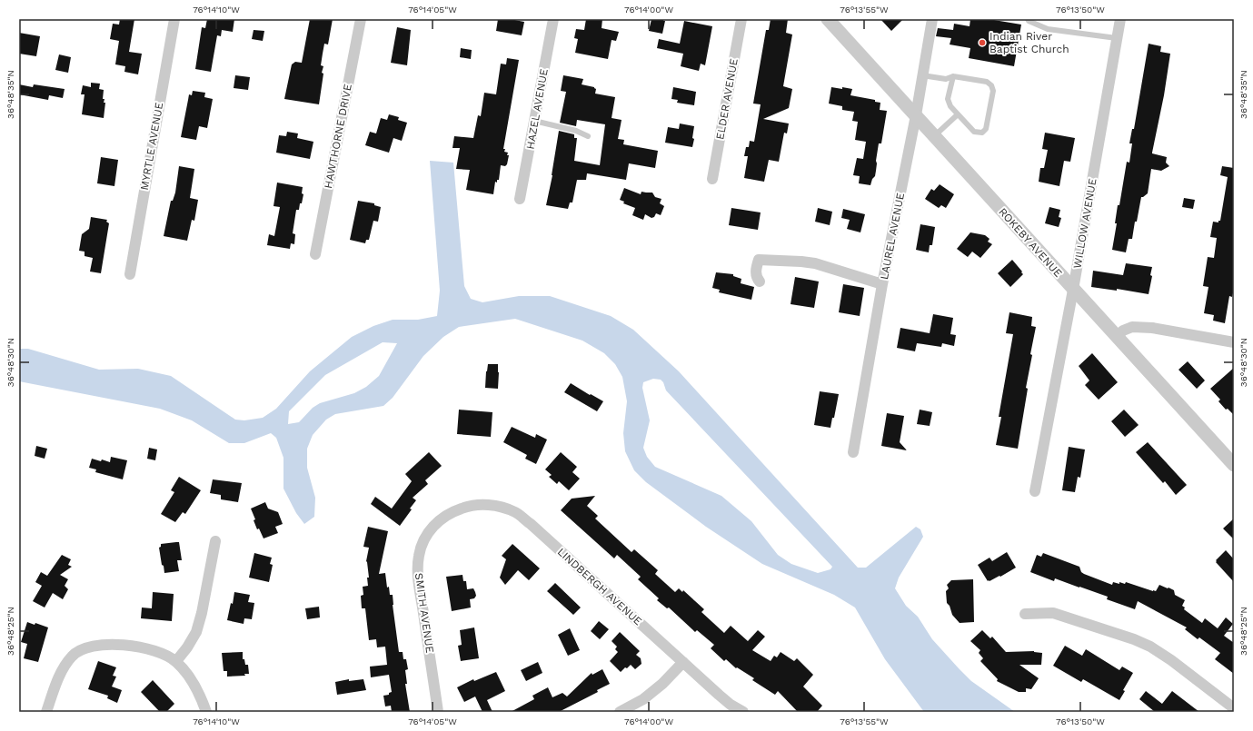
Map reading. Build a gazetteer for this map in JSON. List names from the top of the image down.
{
  "streets": {
    "street": [
      "ELDER AVENUE",
      "HAZEL AVENUE",
      "HAWTHORNE DRIVE",
      "MYRTLE AVENUE",
      "WILLOW AVENUE",
      "LAUREL AVENUE",
      "ROKEBY AVENUE",
      "LINDBERGH AVENUE",
      "SMITH AVENUE"
    ]
  },
  "crossings": [
    ["WILLOW AVENUE", "ROKEBY AVENUE"],
    ["LAUREL AVENUE", "ROKEBY AVENUE"],
    ["LINDBERGH AVENUE", "SMITH AVENUE"]
  ],
  "places": ["Indian River Baptist Church"],
  "coordinates": [
    "76°14'10\"W",
    "76°14'05\"W",
    "76°14'00\"W",
    "76°13'55\"W",
    "76°13'50\"W",
    "36°48'35\"N",
    "36°48'30\"N",
    "36°48'25\"N"
  ]
}
